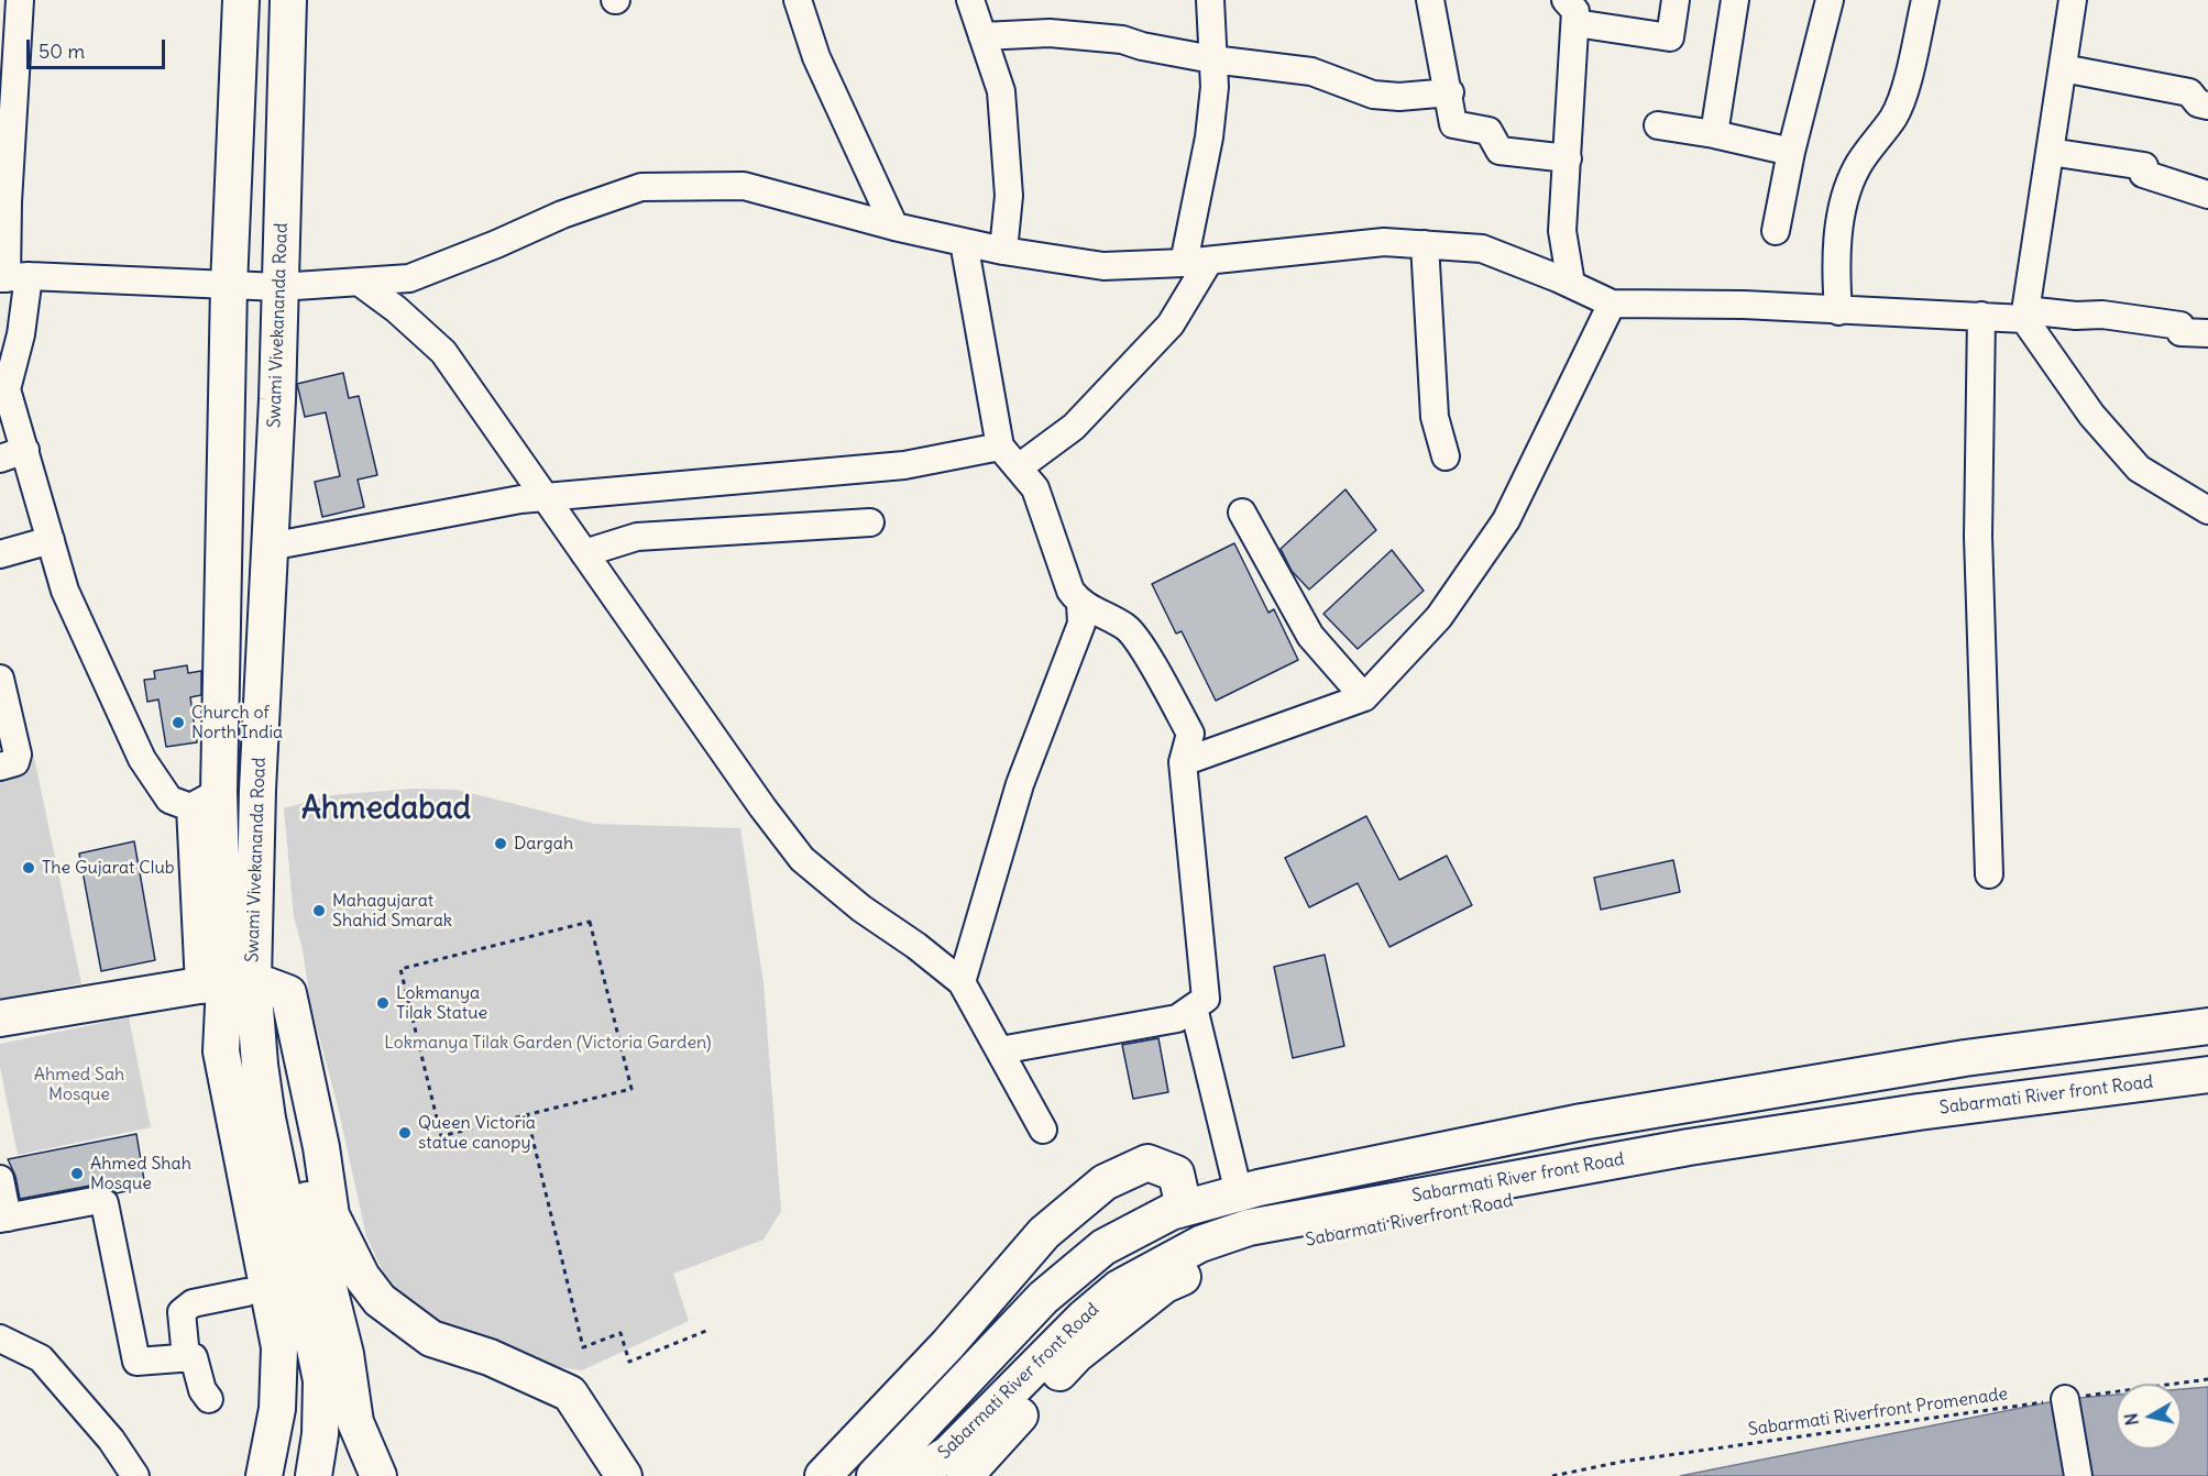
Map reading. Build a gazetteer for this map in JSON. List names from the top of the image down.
{
  "streets": {
    "main road": ["Swami Vivekananda Road", "Sabarmati River front Road", "Sabarmati Riverfront Road"],
    "path": ["Sabarmati Riverfront Promenade"]
  },
  "districts": ["Ahmedabad"],
  "parks": ["Lokmanya Tilak Garden (Victoria Garden)", "Ahmed Sah Mosque"],
  "places": [
    "Church of North India",
    "Dargah",
    "The Gujarat Club",
    "Mahagujarat Shahid Smarak",
    "Lokmanya Tilak Statue",
    "Queen Victoria statue canopy",
    "Ahmed Shah Mosque"
  ],
  "scale_bar": "50 m",
  "north": "left"
}
